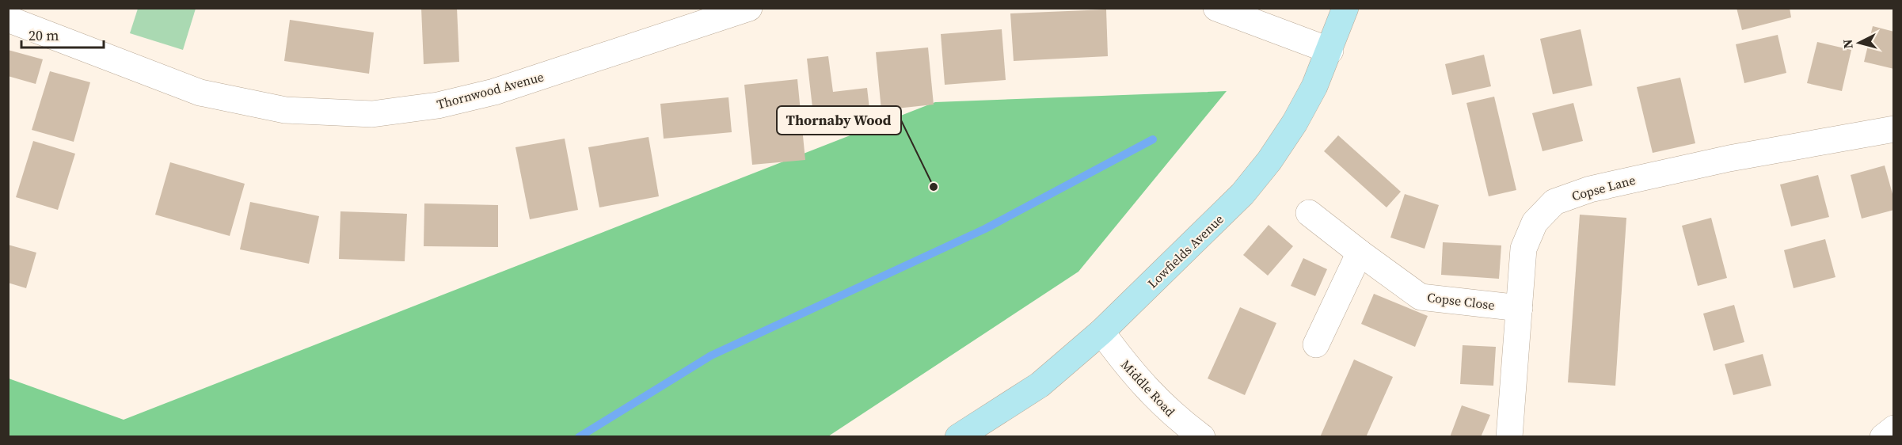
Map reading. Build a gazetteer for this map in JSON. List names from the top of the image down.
{
  "streets": {
    "street": [
      "Thornwood Avenue",
      "Copse Lane",
      "Lowfields Avenue",
      "Copse Close",
      "Middle Road"
    ]
  },
  "crossings": [
    ["Copse Lane", "Copse Close"],
    ["Lowfields Avenue", "Middle Road"]
  ],
  "places": ["Thornaby Wood"],
  "scale_bar": "20 m",
  "north": "left"
}
